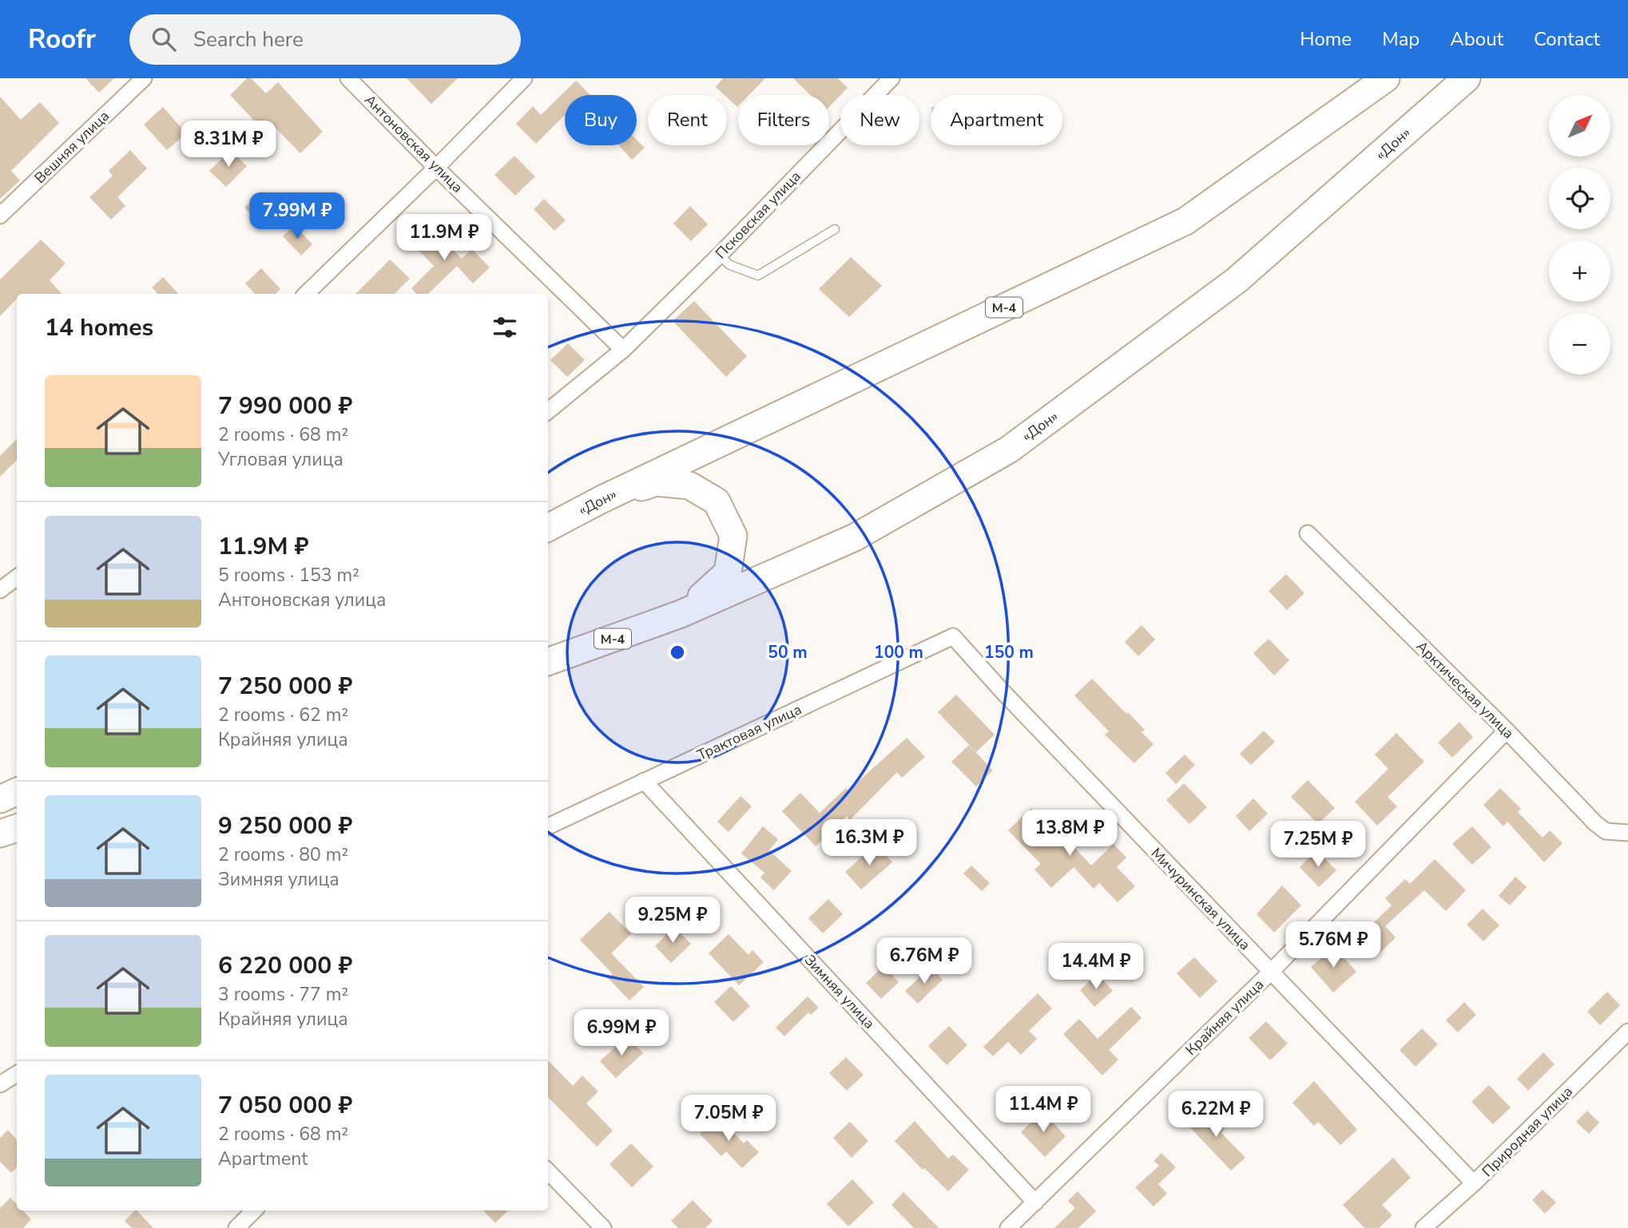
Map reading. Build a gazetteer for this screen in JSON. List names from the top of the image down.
{
  "streets": {
    "highway": ["«Дон»", "М-4"],
    "street": [
      "Антоновская улица",
      "Вешняя улица",
      "Псковская улица",
      "Арктическая улица",
      "Трактовая улица",
      "Мичуринская улица",
      "Зимняя улица",
      "Крайняя улица",
      "Природная улица"
    ]
  },
  "crossings": [
    ["Антоновская улица", "Псковская улица"],
    ["«Дон»", "М-4"],
    ["Арктическая улица", "Крайняя улица"],
    ["Трактовая улица", "Мичуринская улица"],
    ["Трактовая улица", "Зимняя улица"],
    ["Мичуринская улица", "Крайняя улица"],
    ["Мичуринская улица", "Природная улица"],
    ["Зимняя улица", "Крайняя улица"]
  ],
  "north": "top right",
  "page": {
    "header": "Roofr",
    "search": "Search here",
    "nav": [
      "Home",
      "Map",
      "About",
      "Contact"
    ],
    "map_buttons": ["+", "−"],
    "chip": [
      "Buy",
      "Rent",
      "Filters",
      "New",
      "Apartment"
    ],
    "price": [
      "8.31M ₽",
      "7.99M ₽",
      "11.9M ₽",
      "13.8M ₽",
      "16.3M ₽",
      "7.25M ₽",
      "9.25M ₽",
      "5.76M ₽",
      "6.76M ₽",
      "14.4M ₽",
      "6.99M ₽",
      "11.4M ₽",
      "6.22M ₽",
      "7.05M ₽"
    ],
    "heading": "14 homes",
    "list": [
      {
        "name": "7 990 000 ₽",
        "note": "2 rooms · 68 m² · Угловая улица"
      },
      {
        "name": "11.9M ₽",
        "note": "5 rooms · 153 m² · Антоновская улица"
      },
      {
        "name": "7 250 000 ₽",
        "note": "2 rooms · 62 m² · Крайняя улица"
      },
      {
        "name": "9 250 000 ₽",
        "note": "2 rooms · 80 m² · Зимняя улица"
      },
      {
        "name": "6 220 000 ₽",
        "note": "3 rooms · 77 m² · Крайняя улица"
      },
      {
        "name": "7 050 000 ₽",
        "note": "2 rooms · 68 m² · Apartment"
      }
    ]
  },
  "rings": ["50 m", "100 m", "150 m"]
}
